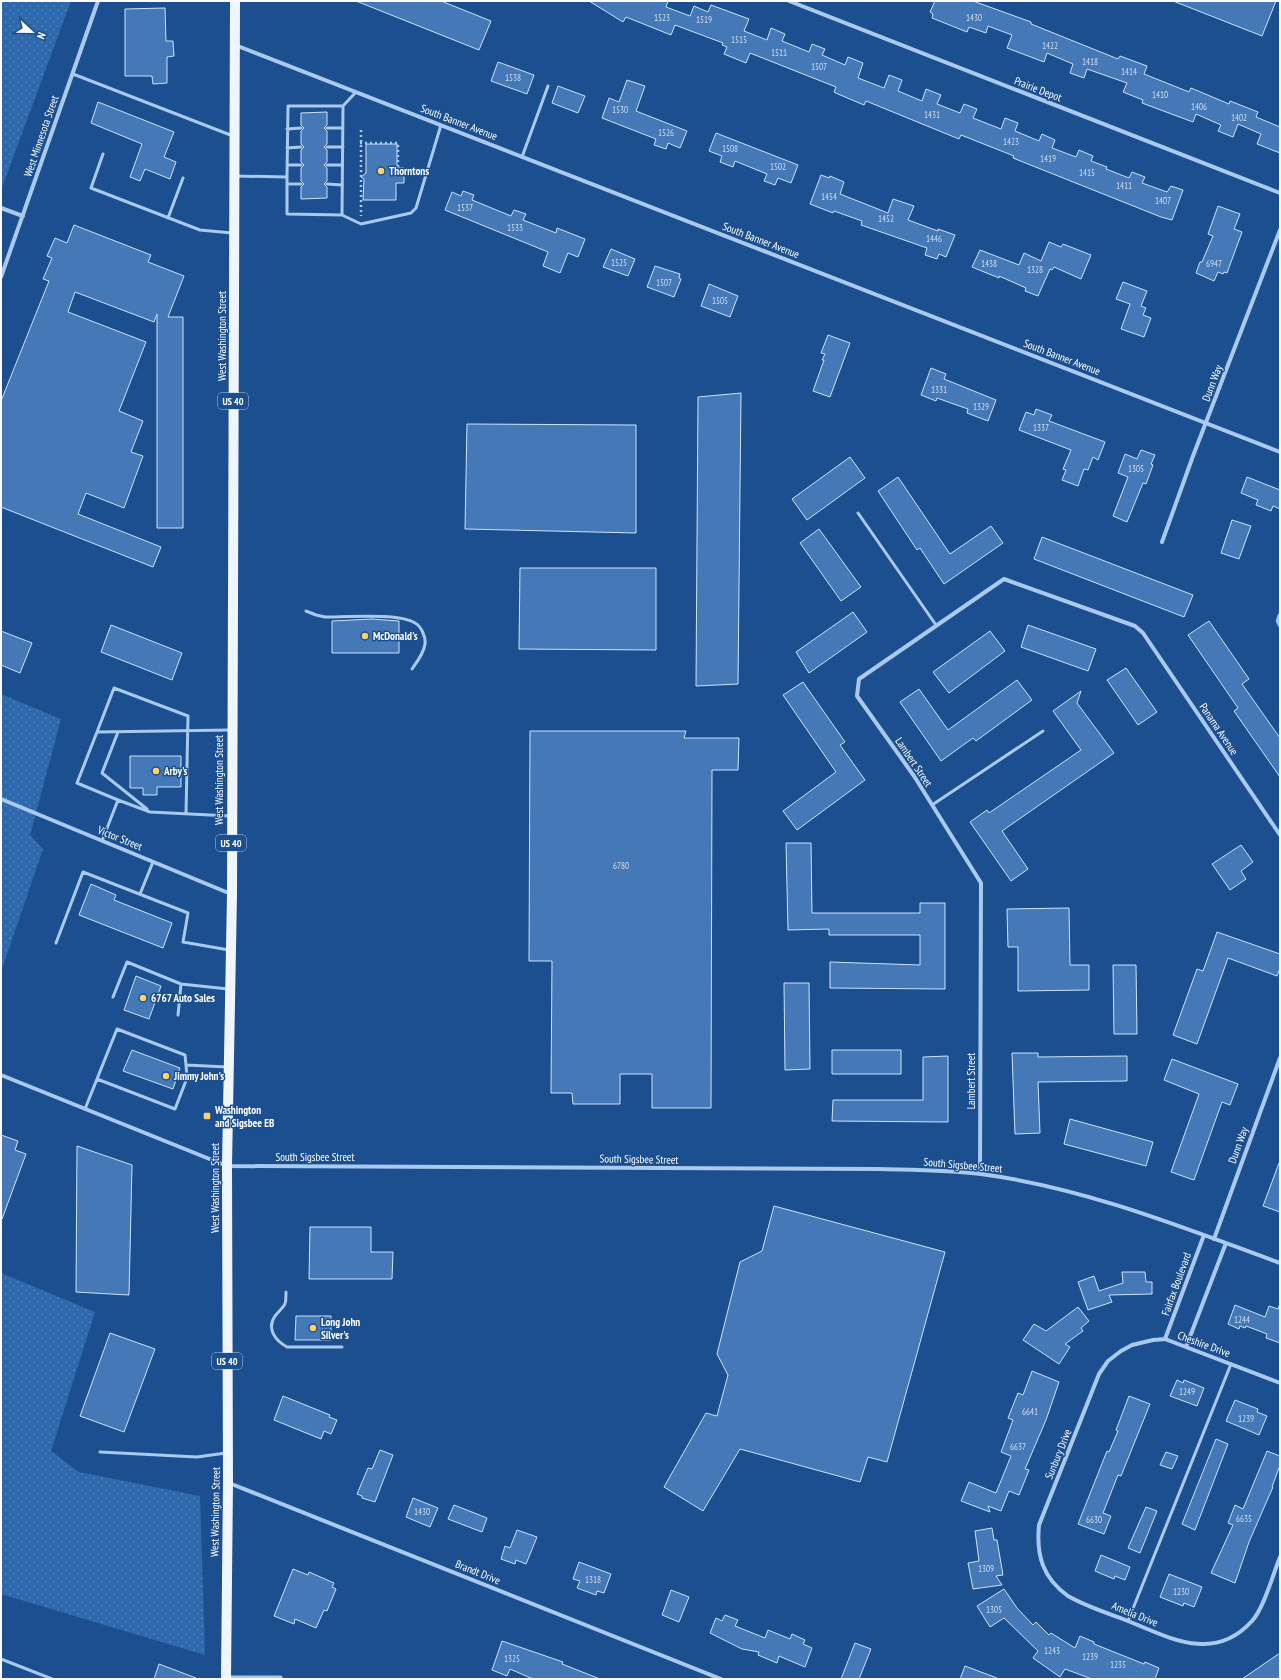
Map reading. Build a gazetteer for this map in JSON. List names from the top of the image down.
{
  "streets": {
    "main road": ["West Washington Street", "US 40"],
    "street": [
      "Prairie Depot",
      "South Banner Avenue",
      "West Minnesota Street",
      "Dunn Way",
      "Panama Avenue",
      "Lambert Street",
      "Victor Street",
      "South Sigsbee Street",
      "Fairfax Boulevard",
      "Cheshire Drive",
      "Sunbury Drive",
      "Brandt Drive",
      "Amelia Drive"
    ]
  },
  "crossings": [
    ["South Banner Avenue", "West Washington Street"],
    ["South Banner Avenue", "Dunn Way"],
    ["West Washington Street", "Victor Street"],
    ["West Washington Street", "South Sigsbee Street"],
    ["West Washington Street", "Brandt Drive"],
    ["Dunn Way", "South Sigsbee Street"],
    ["Panama Avenue", "Lambert Street"],
    ["Lambert Street", "South Sigsbee Street"],
    ["South Sigsbee Street", "Fairfax Boulevard"],
    ["Fairfax Boulevard", "Cheshire Drive"],
    ["Cheshire Drive", "Sunbury Drive"],
    ["Sunbury Drive", "Amelia Drive"]
  ],
  "places": {
    "other": [
      "Thorntons",
      "McDonald's",
      "Arby's",
      "6767 Auto Sales",
      "Jimmy John's",
      "Long John Silver's"
    ],
    "transit": ["Washington and Sigsbee EB"]
  },
  "house_numbers": [
    "1523",
    "1430",
    "1519",
    "1515",
    "1422",
    "1511",
    "1418",
    "1507",
    "1414",
    "1538",
    "1410",
    "1406",
    "1530",
    "1431",
    "1402",
    "1526",
    "1423",
    "1508",
    "1419",
    "1502",
    "1415",
    "1411",
    "1454",
    "1407",
    "1537",
    "1452",
    "1533",
    "1446",
    "1525",
    "1438",
    "6947",
    "1328",
    "1507",
    "1505",
    "1331",
    "1329",
    "1337",
    "1305",
    "6780",
    "1244",
    "1249",
    "6641",
    "1239",
    "6637",
    "1430",
    "6635",
    "6630",
    "1309",
    "1318",
    "1230",
    "1305",
    "1243",
    "1239",
    "1325",
    "1235"
  ],
  "north": "right"
}
